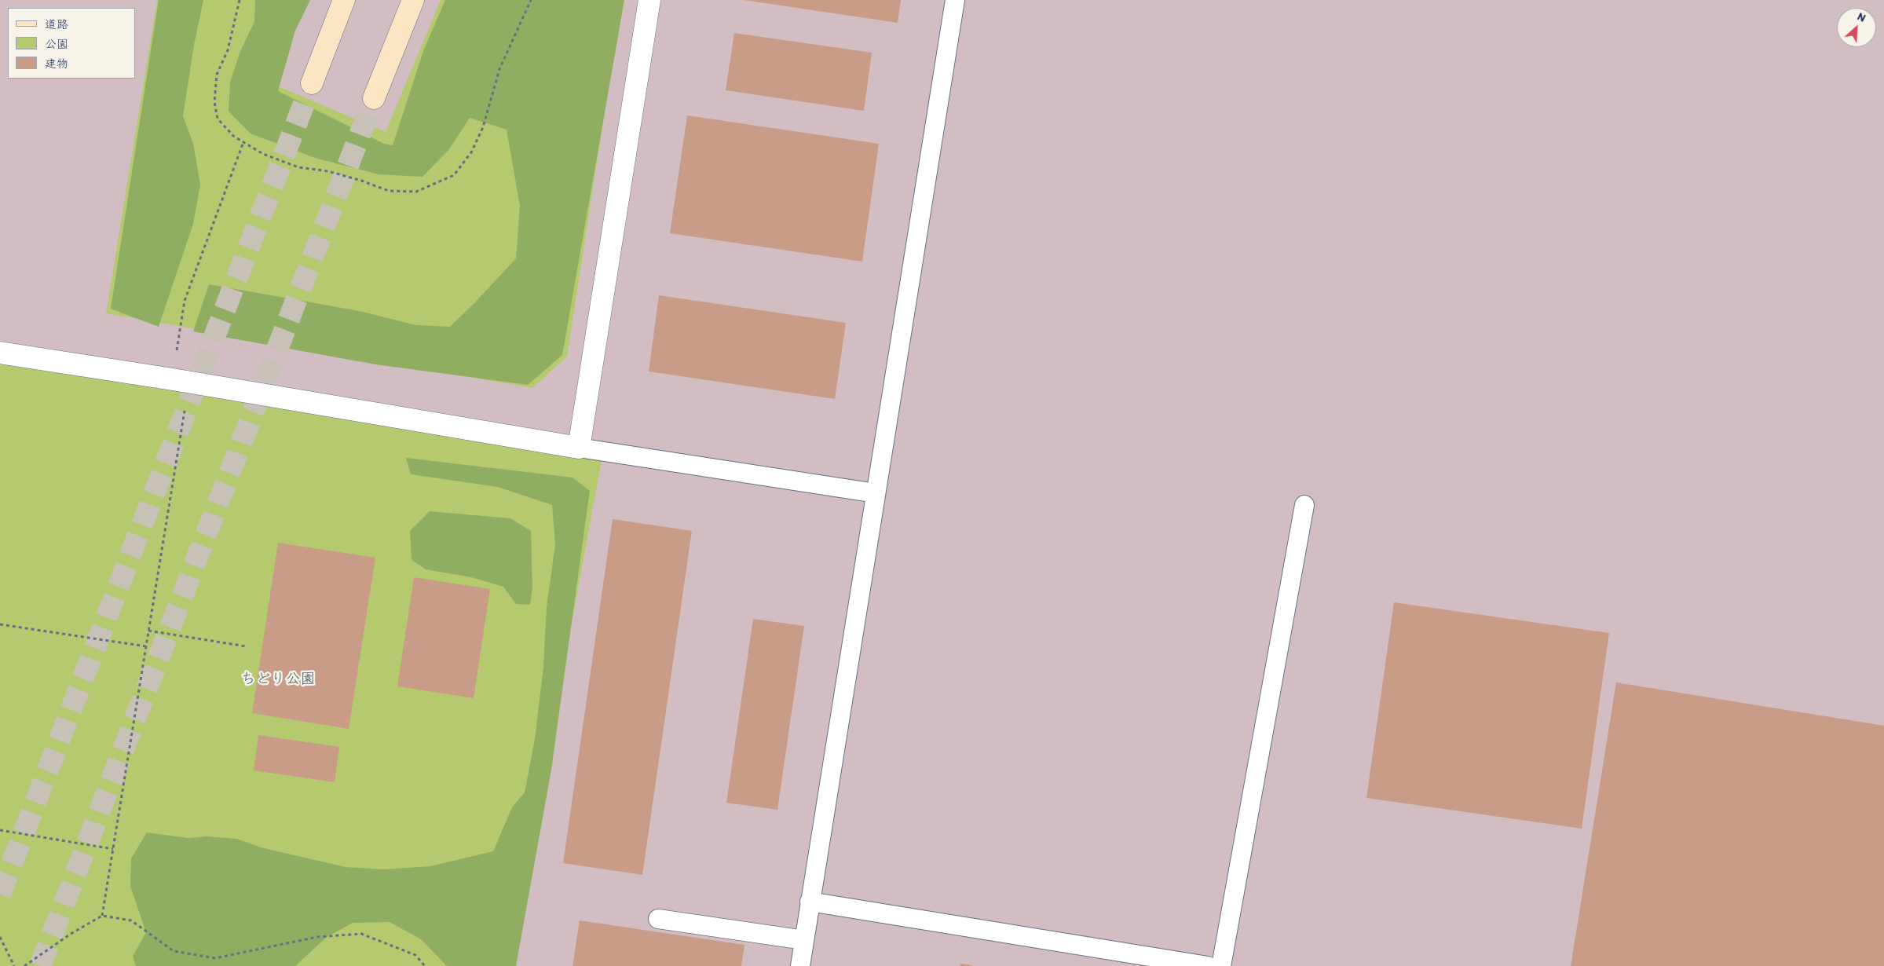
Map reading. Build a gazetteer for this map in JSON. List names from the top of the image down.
{
  "parks": ["ちどり公園"],
  "legend": ["道路", "公園", "建物"],
  "north": "top right"
}
